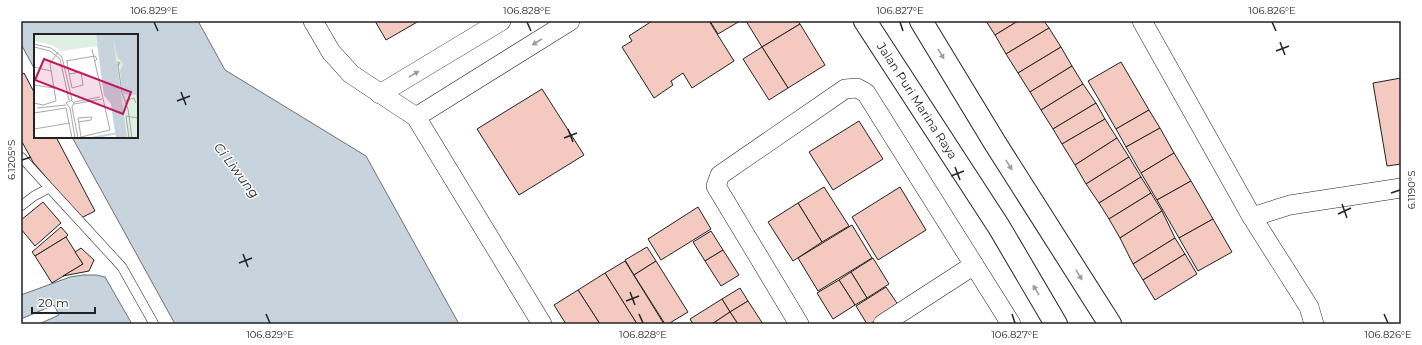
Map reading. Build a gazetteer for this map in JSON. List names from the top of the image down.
{
  "streets": {
    "street": ["Jalan Puri Marina Raya"]
  },
  "water": ["Ci Liwung"],
  "scale_bar": "20 m",
  "coordinates": [
    "106.829°E",
    "106.828°E",
    "106.827°E",
    "106.826°E",
    "6.1205°S",
    "6.1190°S"
  ]
}
